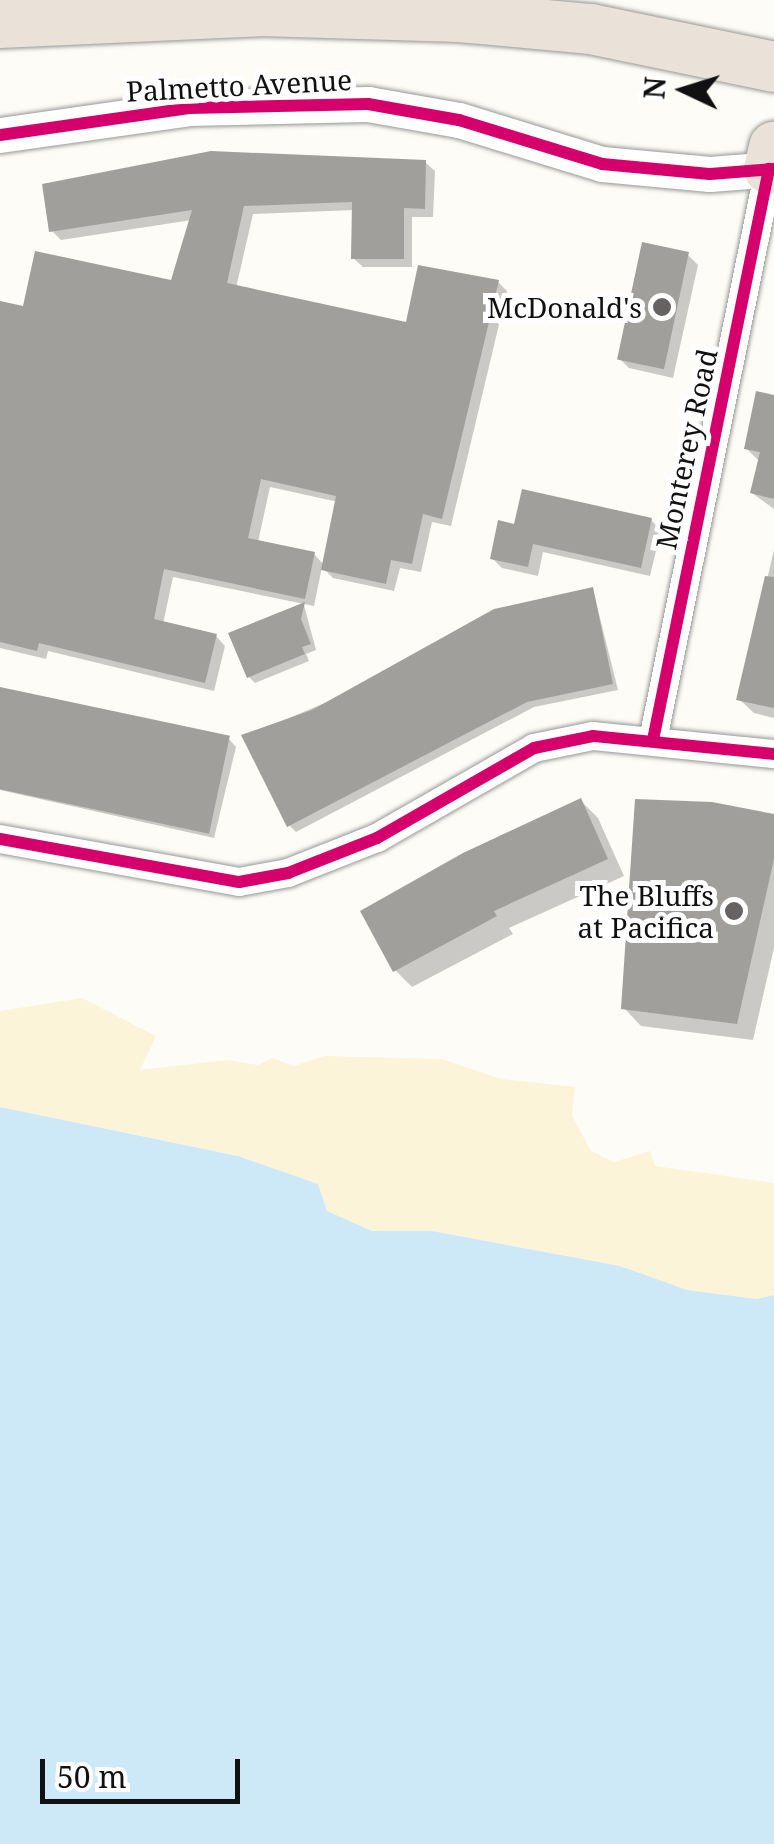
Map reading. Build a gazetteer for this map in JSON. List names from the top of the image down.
{
  "streets": {
    "street": ["Palmetto Avenue", "Monterey Road"]
  },
  "crossings": [
    ["Palmetto Avenue", "Monterey Road"]
  ],
  "places": ["McDonald's", "The Bluffs at Pacifica"],
  "scale_bar": "50 m",
  "north": "left"
}
